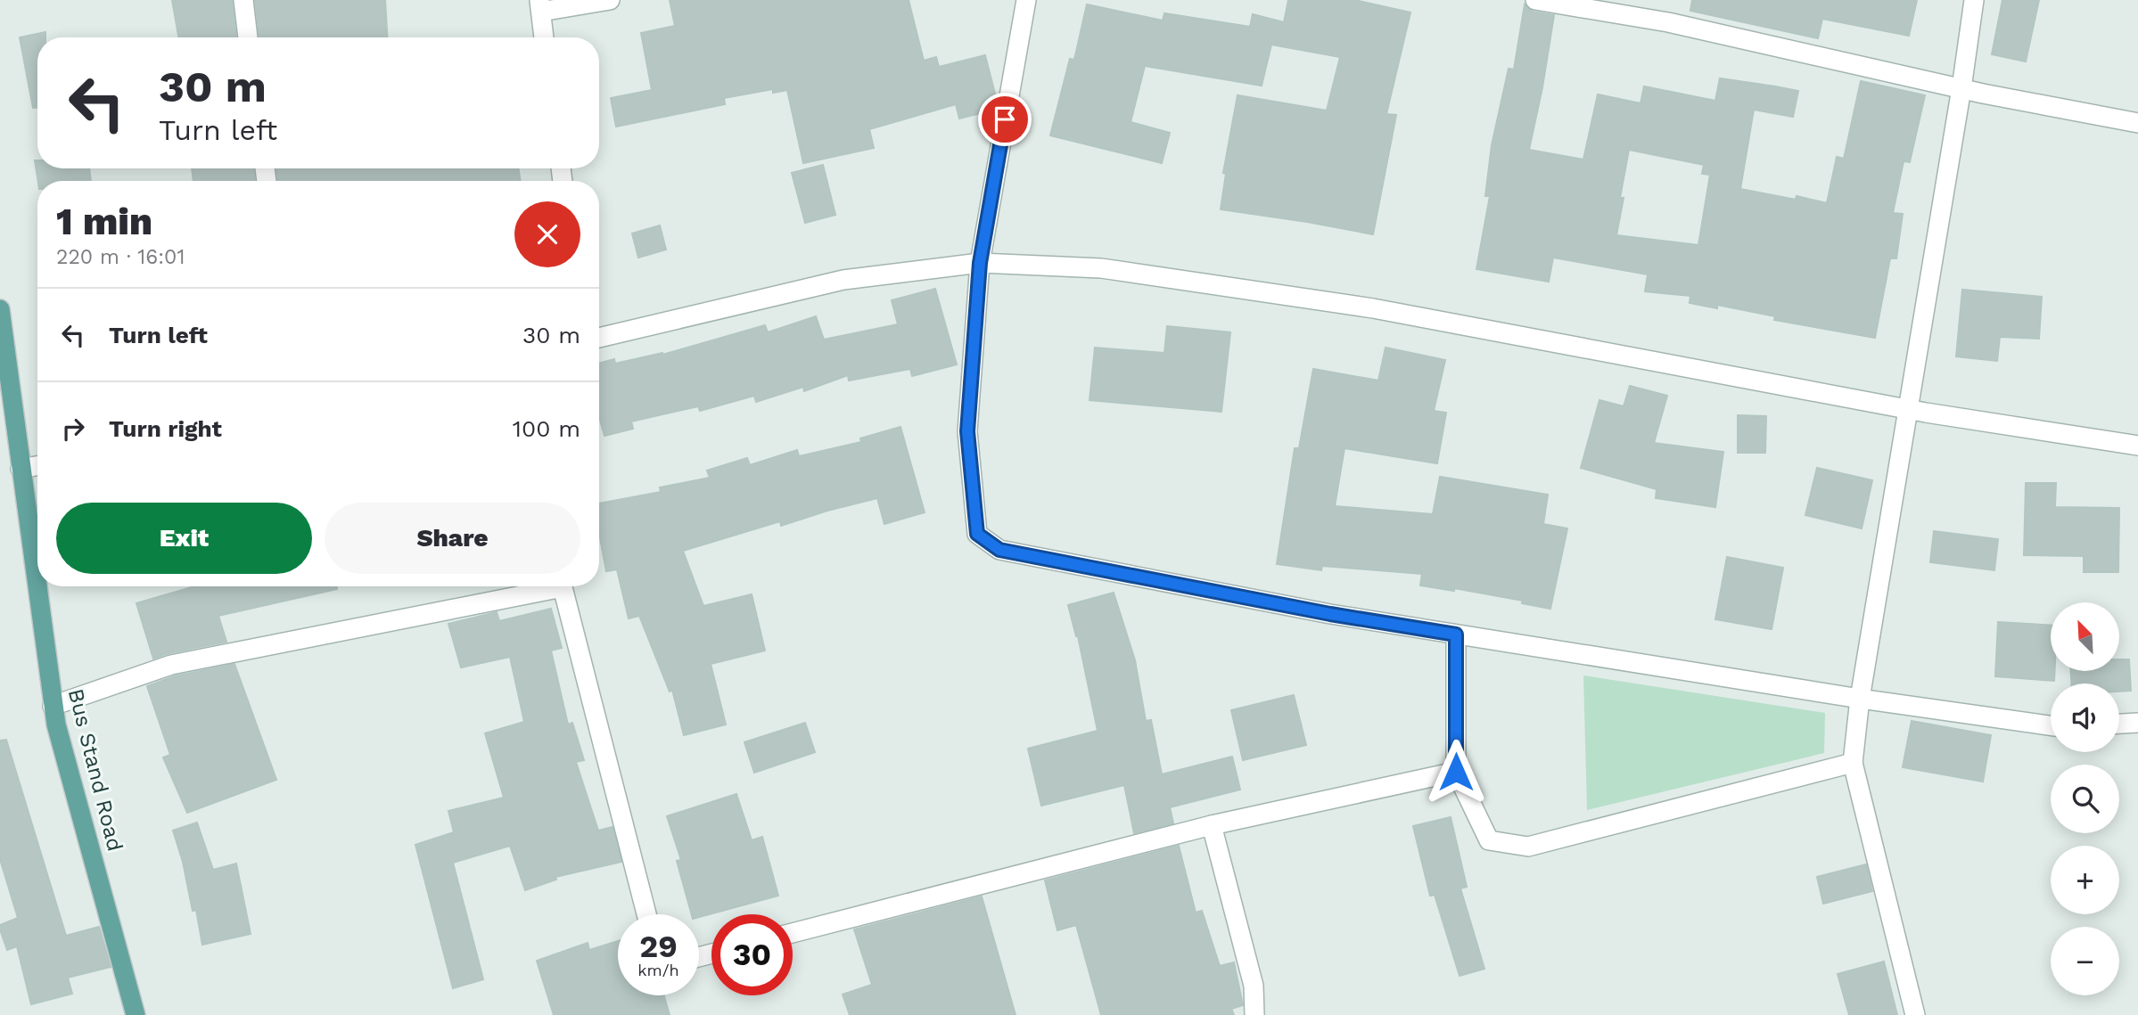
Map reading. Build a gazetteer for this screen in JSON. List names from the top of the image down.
{
  "streets": {
    "main road": ["Bus Stand Road"]
  },
  "north": "top left",
  "page": {
    "turn": ["30 m", "Turn left"],
    "heading": ["1 min", "220 m · 16:01"],
    "list": [
      {
        "name": "Turn left",
        "value": "30 m"
      },
      {
        "name": "Turn right",
        "value": "100 m"
      }
    ],
    "buttons": ["Exit", "Share"],
    "map_buttons": ["+", "−"],
    "speed": "29 km/h",
    "limit": "30"
  }
}
